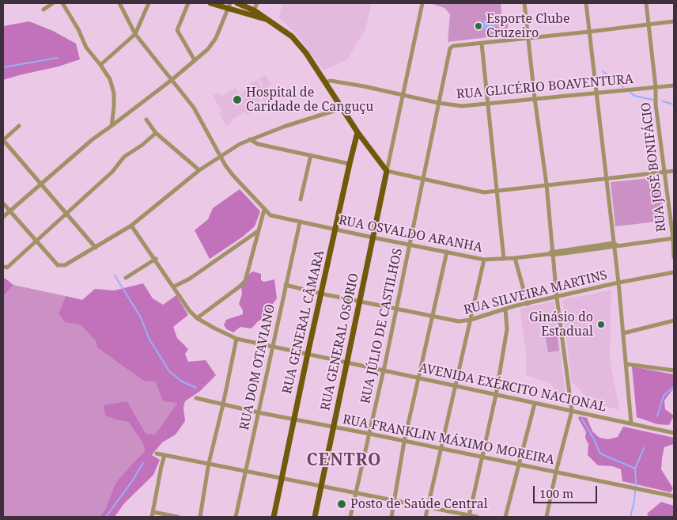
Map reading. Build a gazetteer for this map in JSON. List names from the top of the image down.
{
  "streets": {
    "main road": ["RUA GENERAL CÂMARA", "RUA GENERAL OSÓRIO"],
    "street": [
      "RUA GLICÉRIO BOAVENTURA",
      "RUA JOSÉ BONIFÁCIO",
      "RUA OSVALDO ARANHA",
      "RUA SILVEIRA MARTINS",
      "RUA JÚLIO DE CASTILHOS",
      "RUA DOM OTAVIANO",
      "AVENIDA EXÉRCITO NACIONAL",
      "RUA FRANKLIN MÁXIMO MOREIRA"
    ]
  },
  "crossings": [
    ["RUA GLICÉRIO BOAVENTURA", "RUA JOSÉ BONIFÁCIO"],
    ["RUA GLICÉRIO BOAVENTURA", "RUA JÚLIO DE CASTILHOS"],
    ["RUA JOSÉ BONIFÁCIO", "RUA OSVALDO ARANHA"],
    ["RUA OSVALDO ARANHA", "RUA GENERAL CÂMARA"],
    ["RUA OSVALDO ARANHA", "RUA JÚLIO DE CASTILHOS"],
    ["RUA OSVALDO ARANHA", "RUA GENERAL OSÓRIO"],
    ["RUA OSVALDO ARANHA", "RUA DOM OTAVIANO"],
    ["RUA SILVEIRA MARTINS", "RUA GENERAL CÂMARA"],
    ["RUA SILVEIRA MARTINS", "RUA JÚLIO DE CASTILHOS"],
    ["RUA SILVEIRA MARTINS", "RUA GENERAL OSÓRIO"],
    ["RUA SILVEIRA MARTINS", "RUA DOM OTAVIANO"],
    ["RUA GENERAL CÂMARA", "AVENIDA EXÉRCITO NACIONAL"],
    ["RUA GENERAL CÂMARA", "RUA FRANKLIN MÁXIMO MOREIRA"],
    ["RUA JÚLIO DE CASTILHOS", "AVENIDA EXÉRCITO NACIONAL"],
    ["RUA JÚLIO DE CASTILHOS", "RUA FRANKLIN MÁXIMO MOREIRA"],
    ["RUA GENERAL OSÓRIO", "AVENIDA EXÉRCITO NACIONAL"],
    ["RUA GENERAL OSÓRIO", "RUA FRANKLIN MÁXIMO MOREIRA"],
    ["RUA DOM OTAVIANO", "AVENIDA EXÉRCITO NACIONAL"],
    ["RUA DOM OTAVIANO", "RUA FRANKLIN MÁXIMO MOREIRA"]
  ],
  "districts": ["CENTRO"],
  "places": [
    "Esporte Clube Cruzeiro",
    "Hospital de Caridade de Canguçu",
    "Ginásio do Estadual",
    "Posto de Saúde Central"
  ],
  "scale_bar": "100 m"
}
